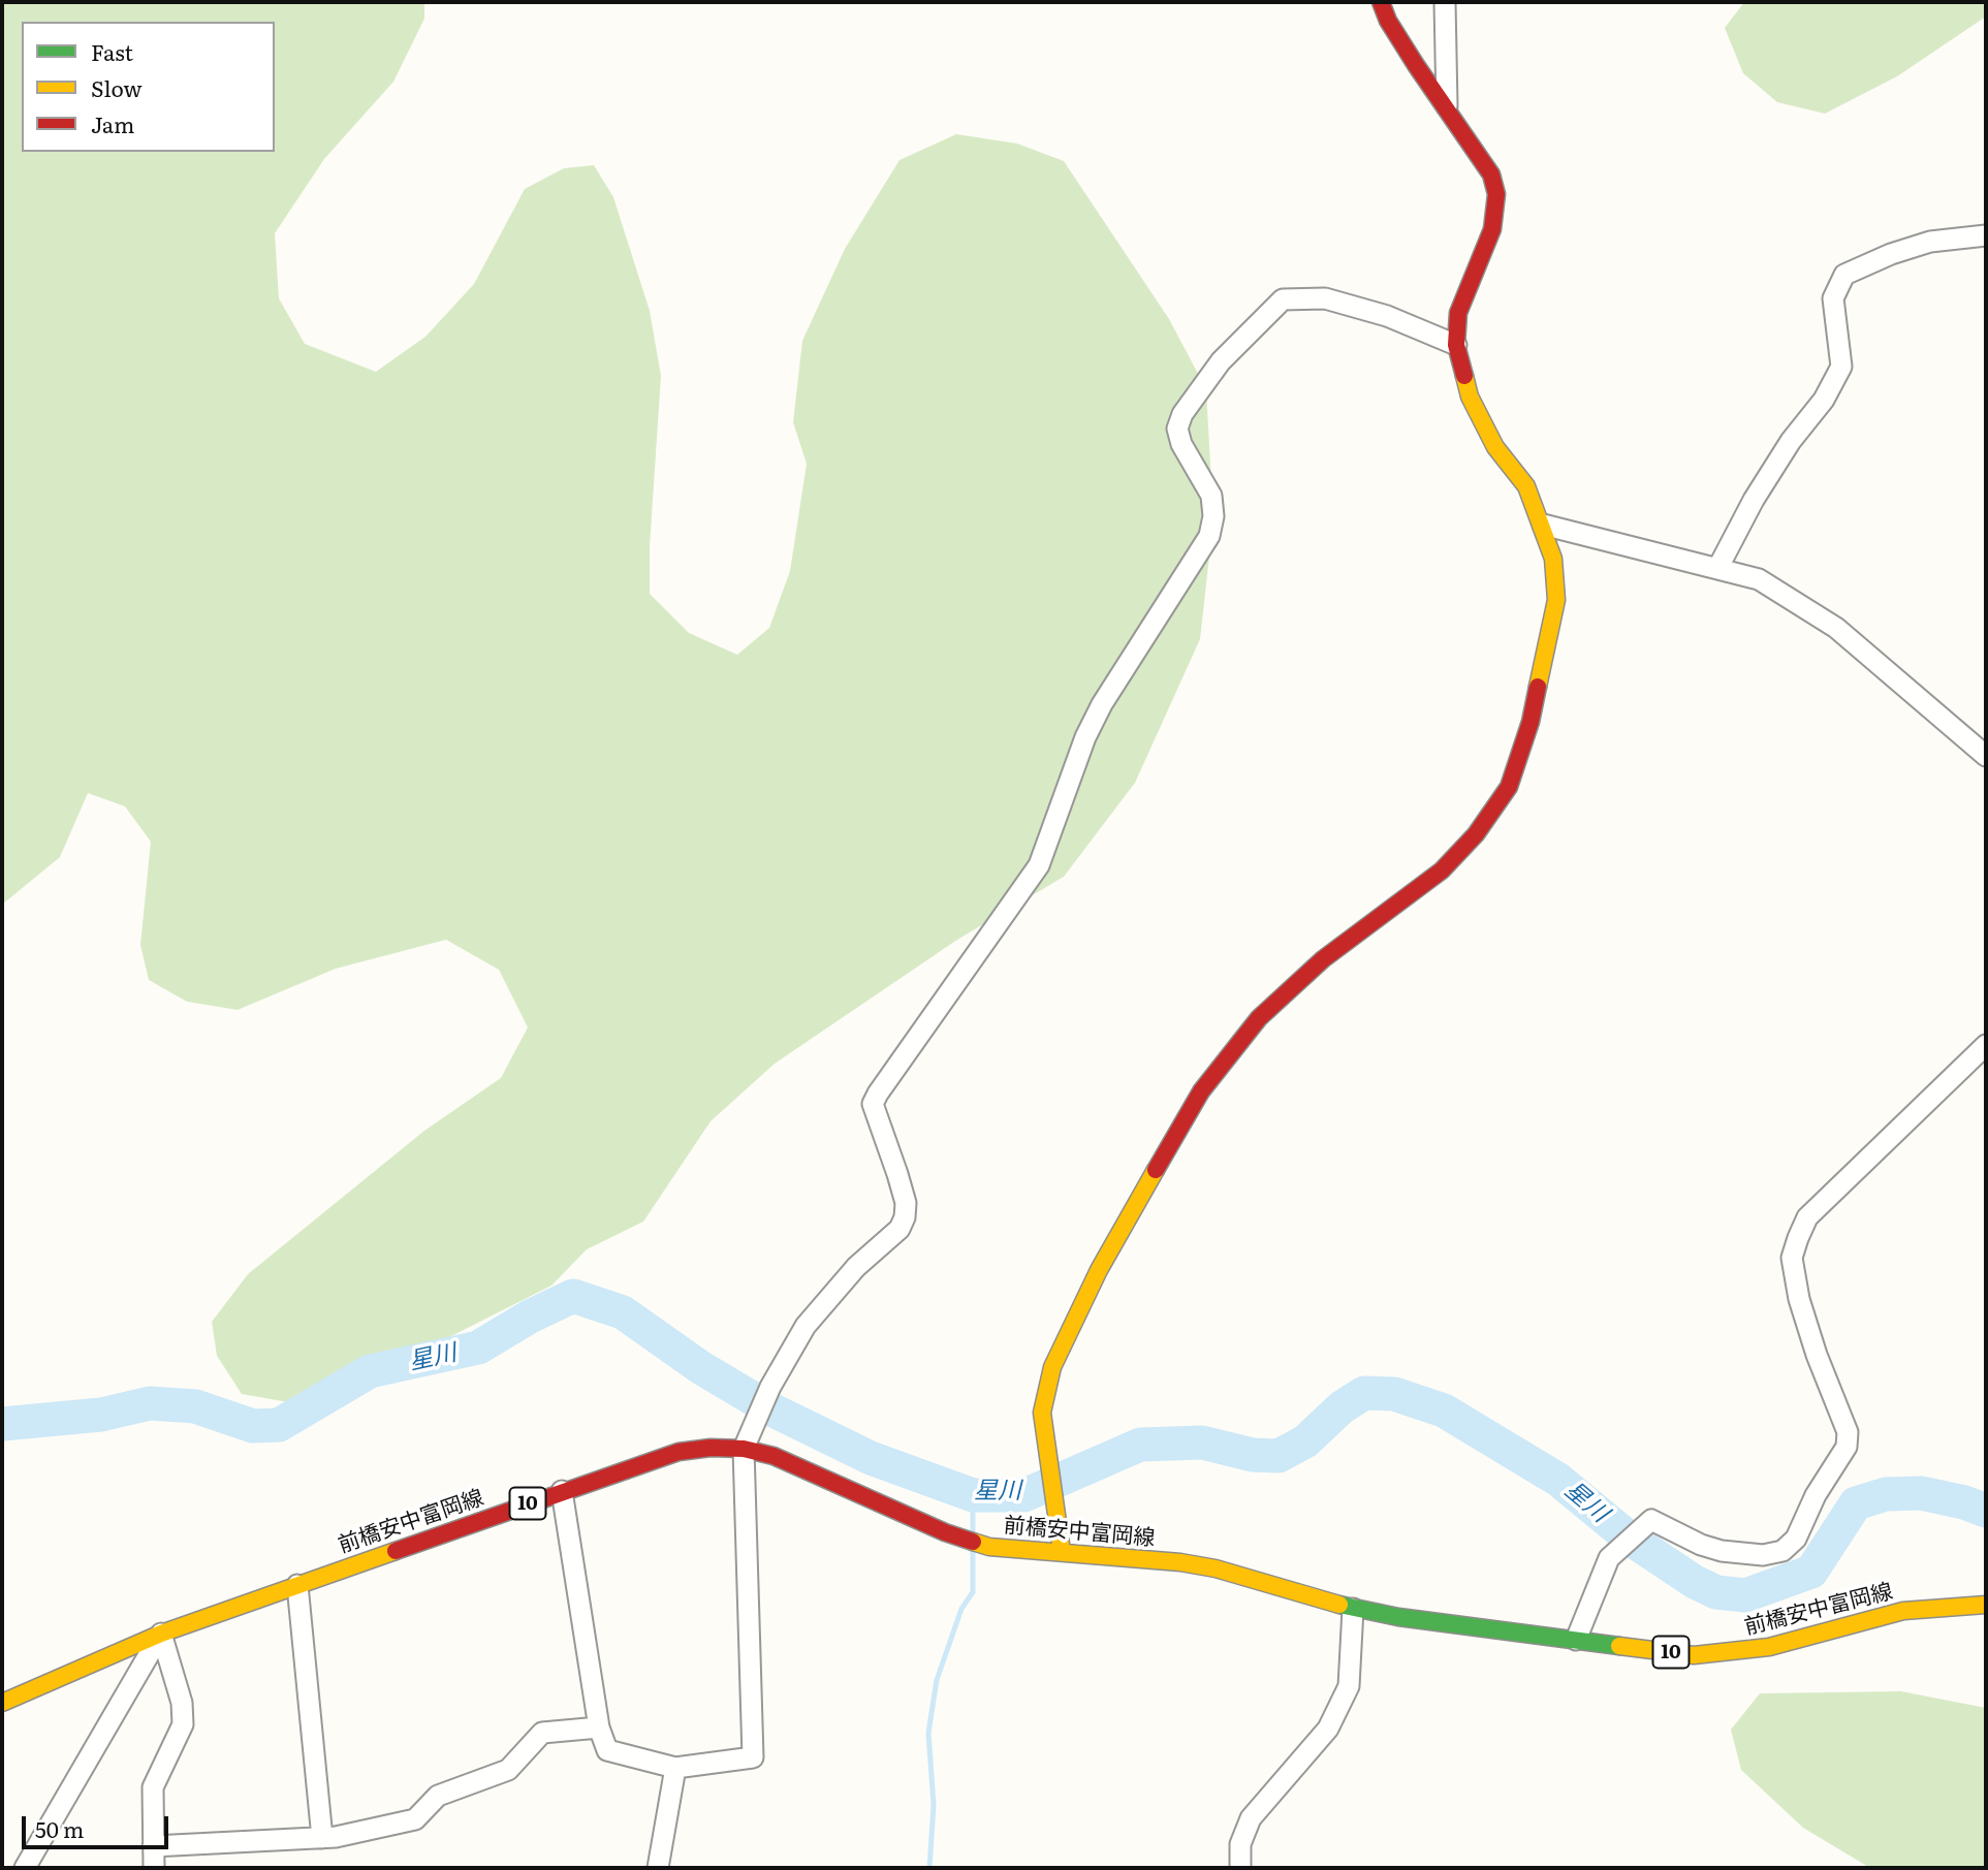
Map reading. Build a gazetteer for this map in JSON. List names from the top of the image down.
{
  "streets": {
    "main road": ["10", "前橋安中富岡線"]
  },
  "water": ["星川"],
  "legend": ["Fast", "Slow", "Jam"],
  "scale_bar": "50 m"
}
